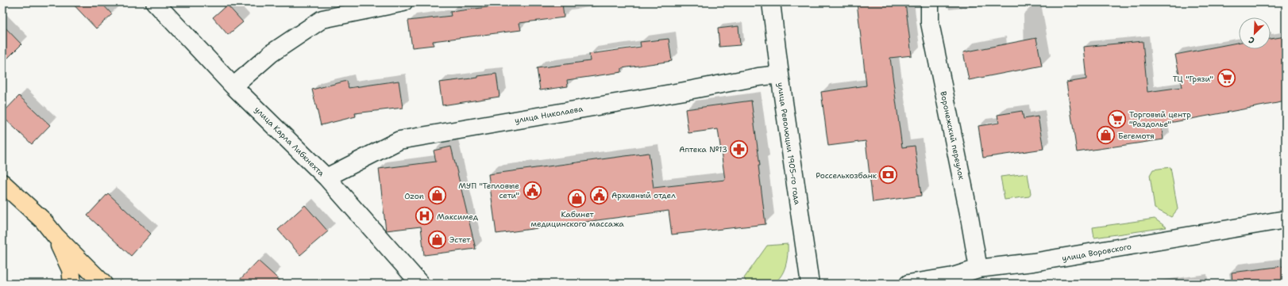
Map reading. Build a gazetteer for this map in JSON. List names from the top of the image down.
{
  "streets": {
    "street": [
      "улица Николаева",
      "Воронежский переулок",
      "улица Карла Либкнехта",
      "улица Революции 1905-го года",
      "улица Воровского"
    ]
  },
  "crossings": [
    ["улица Николаева", "улица Карла Либкнехта"],
    ["улица Николаева", "улица Революции 1905-го года"],
    ["Воронежский переулок", "улица Воровского"]
  ],
  "places": {
    "supermarket": ["ТЦ \"Грязи\"", "Торговый центр \"Раздолье\""],
    "shop": [
      "Бегемотя",
      "Ozon",
      "Кабинет медицинского массажа",
      "Эстет"
    ],
    "pharmacy": ["Аптека №13"],
    "bank": ["Россельхозбанк"],
    "public building": ["МУП \"Тепловые сети\"", "Архивный отдел"],
    "hospital": ["Максимед"]
  },
  "north": "bottom left"
}
